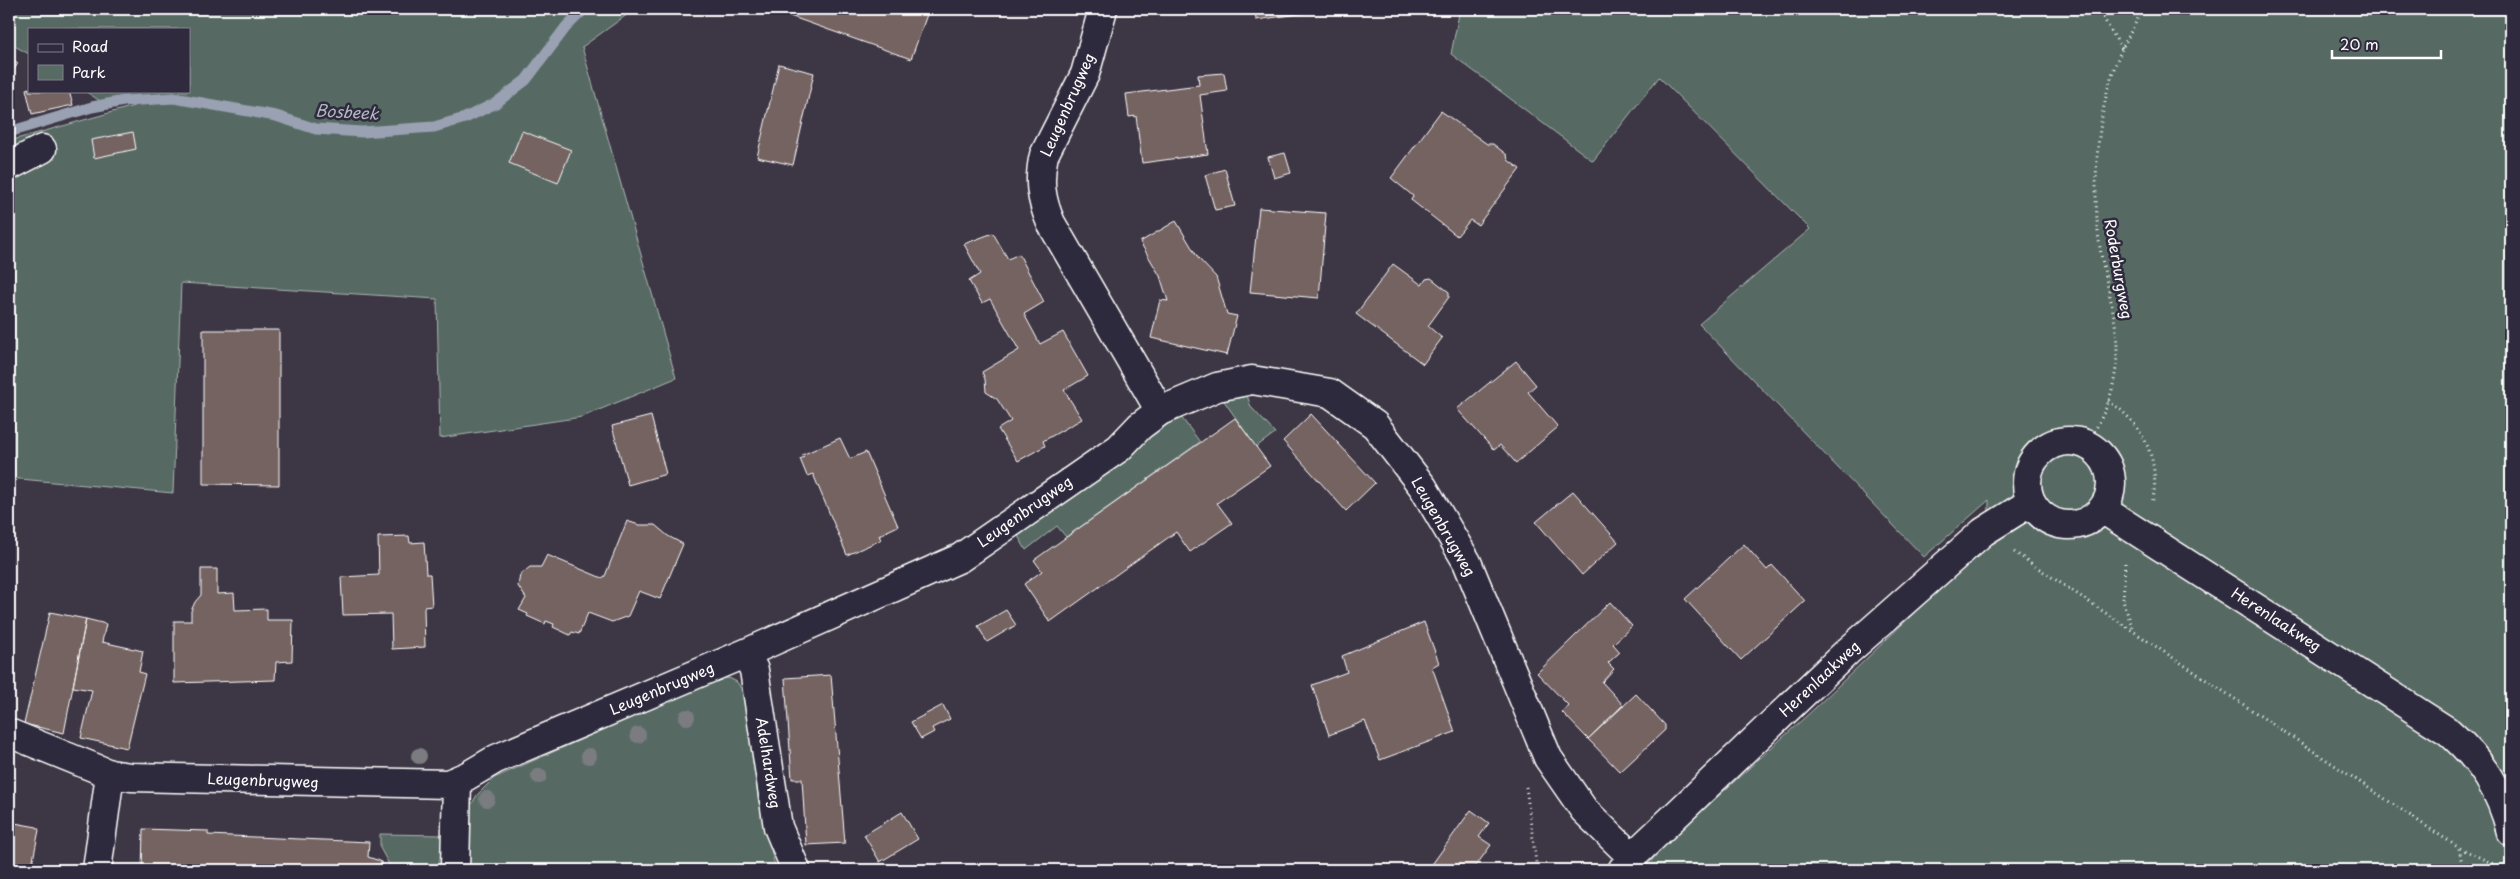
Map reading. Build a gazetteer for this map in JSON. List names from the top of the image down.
{
  "streets": {
    "street": ["Leugenbrugweg", "Herenlaakweg", "Adelhardweg"],
    "path": ["Roderburgweg"]
  },
  "crossings": [
    ["Leugenbrugweg", "Herenlaakweg"],
    ["Leugenbrugweg", "Adelhardweg"],
    ["Roderburgweg", "Herenlaakweg"]
  ],
  "water": ["Bosbeek"],
  "legend": ["Road", "Park"],
  "scale_bar": "20 m"
}
